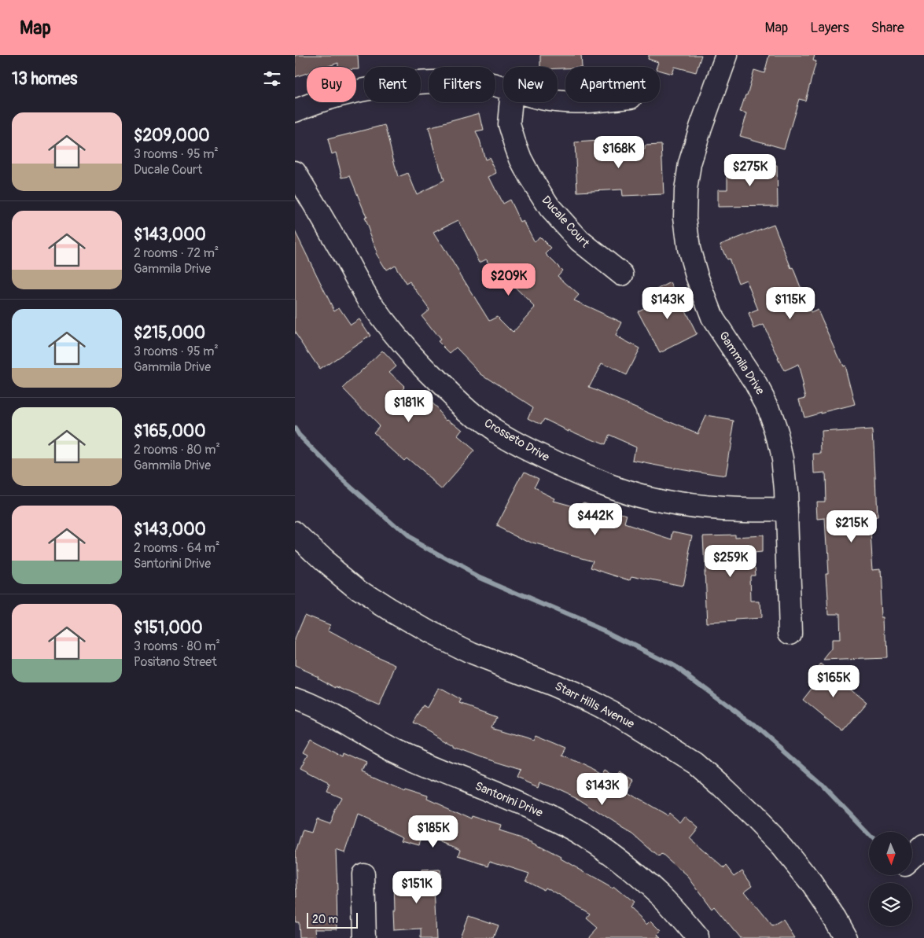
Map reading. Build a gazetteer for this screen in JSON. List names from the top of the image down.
{
  "streets": {
    "street": [
      "Ducale Court",
      "Gammila Drive",
      "Crosseto Drive",
      "Starr Hills Avenue",
      "Santorini Drive"
    ]
  },
  "crossings": [
    ["Gammila Drive", "Crosseto Drive"]
  ],
  "scale_bar": "20 m",
  "north": "bottom",
  "page": {
    "header": "Map",
    "nav": ["Map", "Layers", "Share"],
    "heading": "13 homes",
    "chip": [
      "Buy",
      "Rent",
      "Filters",
      "New",
      "Apartment"
    ],
    "list": [
      {
        "name": "$209,000",
        "note": "3 rooms · 95 m² · Ducale Court"
      },
      {
        "name": "$143,000",
        "note": "2 rooms · 72 m² · Gammila Drive"
      },
      {
        "name": "$215,000",
        "note": "3 rooms · 95 m² · Gammila Drive"
      },
      {
        "name": "$165,000",
        "note": "2 rooms · 80 m² · Gammila Drive"
      },
      {
        "name": "$143,000",
        "note": "2 rooms · 64 m² · Santorini Drive"
      },
      {
        "name": "$151,000",
        "note": "3 rooms · 80 m² · Positano Street"
      }
    ],
    "price": [
      "$168K",
      "$275K",
      "$209K",
      "$143K",
      "$115K",
      "$181K",
      "$442K",
      "$215K",
      "$259K",
      "$165K",
      "$143K",
      "$185K",
      "$151K"
    ],
    "scale": "20 m"
  }
}
